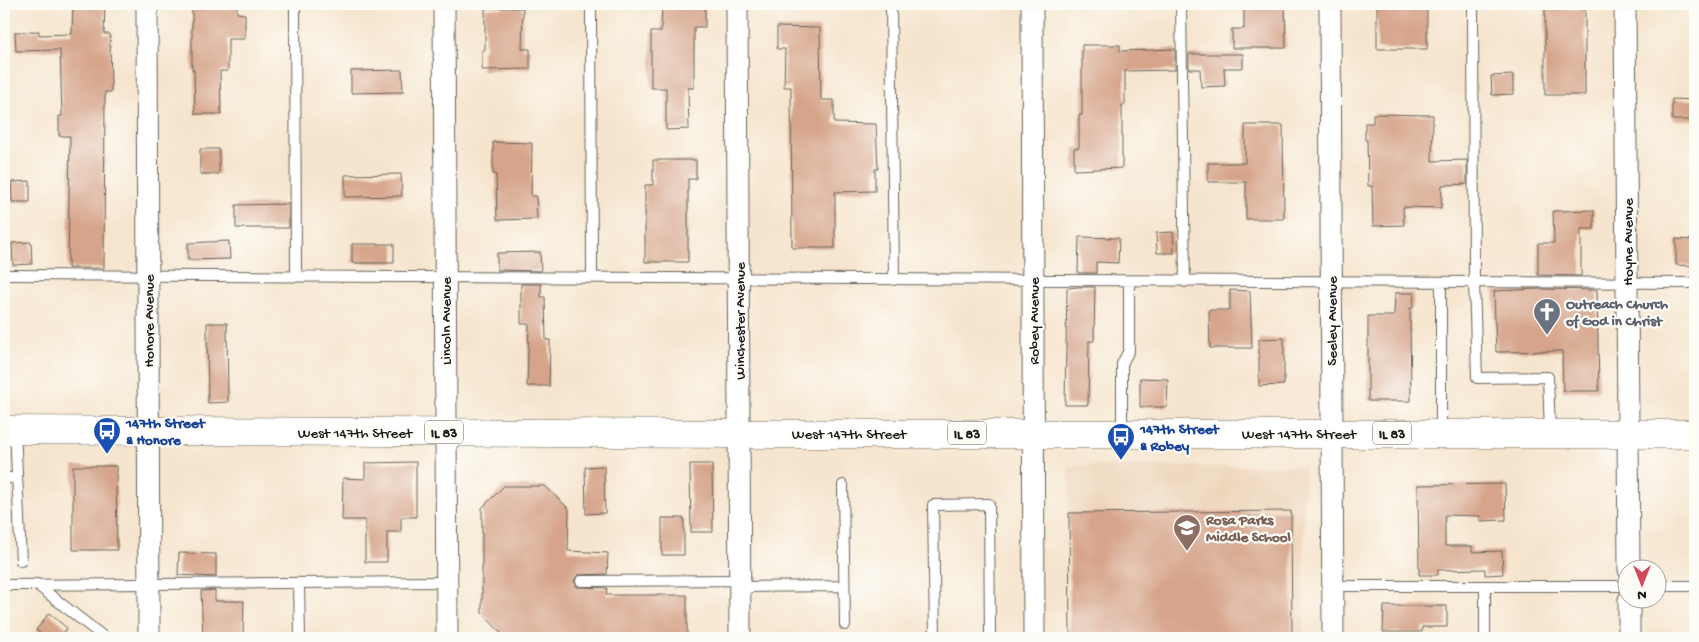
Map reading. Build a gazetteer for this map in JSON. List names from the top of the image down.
{
  "streets": {
    "main road": ["West 147th Street", "IL 83"],
    "street": [
      "Hoyne Avenue",
      "Honore Avenue",
      "Lincoln Avenue",
      "Winchester Avenue",
      "Robey Avenue",
      "Seeley Avenue"
    ]
  },
  "crossings": [
    ["Hoyne Avenue", "West 147th Street"],
    ["Honore Avenue", "West 147th Street"],
    ["Lincoln Avenue", "West 147th Street"],
    ["Winchester Avenue", "West 147th Street"],
    ["Robey Avenue", "West 147th Street"],
    ["Seeley Avenue", "West 147th Street"]
  ],
  "places": {
    "church": ["Outreach Church of God in Christ"],
    "bus stop": ["147th Street & Honore", "147th Street & Robey"],
    "school or university": ["Rosa Parks Middle School"]
  },
  "north": "bottom"
}
